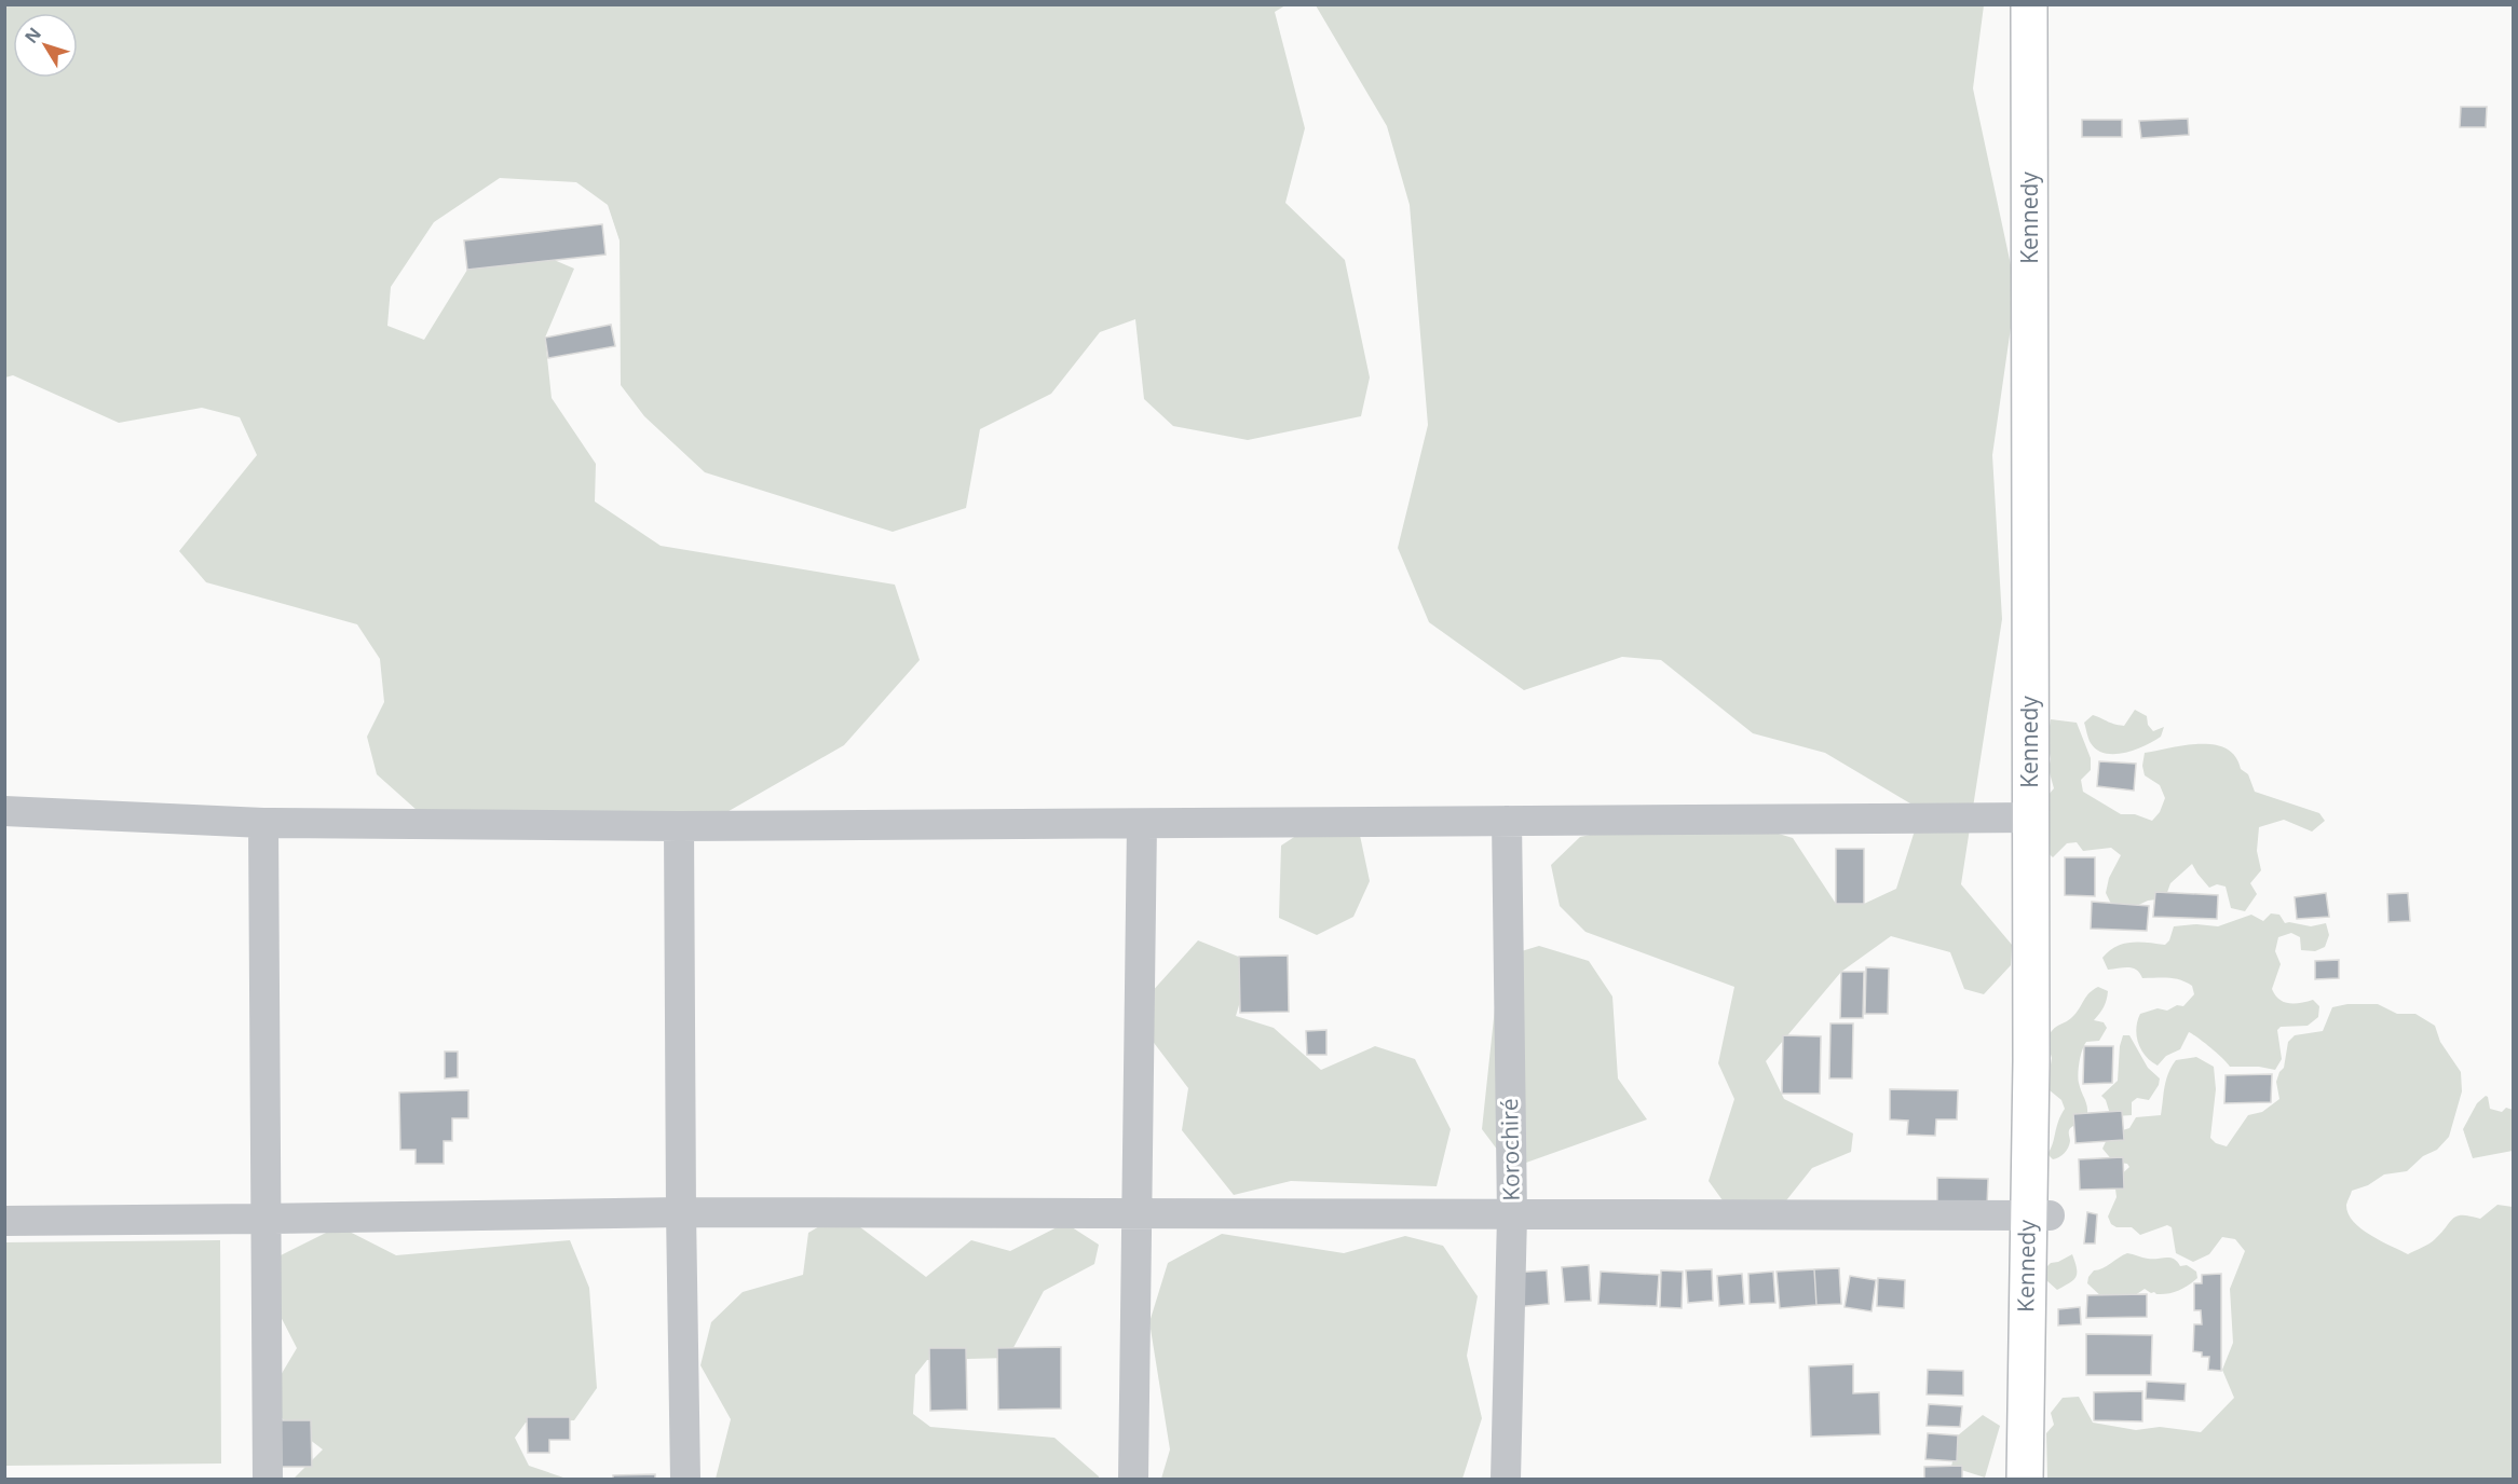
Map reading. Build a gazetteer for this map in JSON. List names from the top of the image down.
{
  "streets": {
    "main road": ["Kennedy"],
    "street": ["Korochiré"]
  },
  "north": "top left"
}
